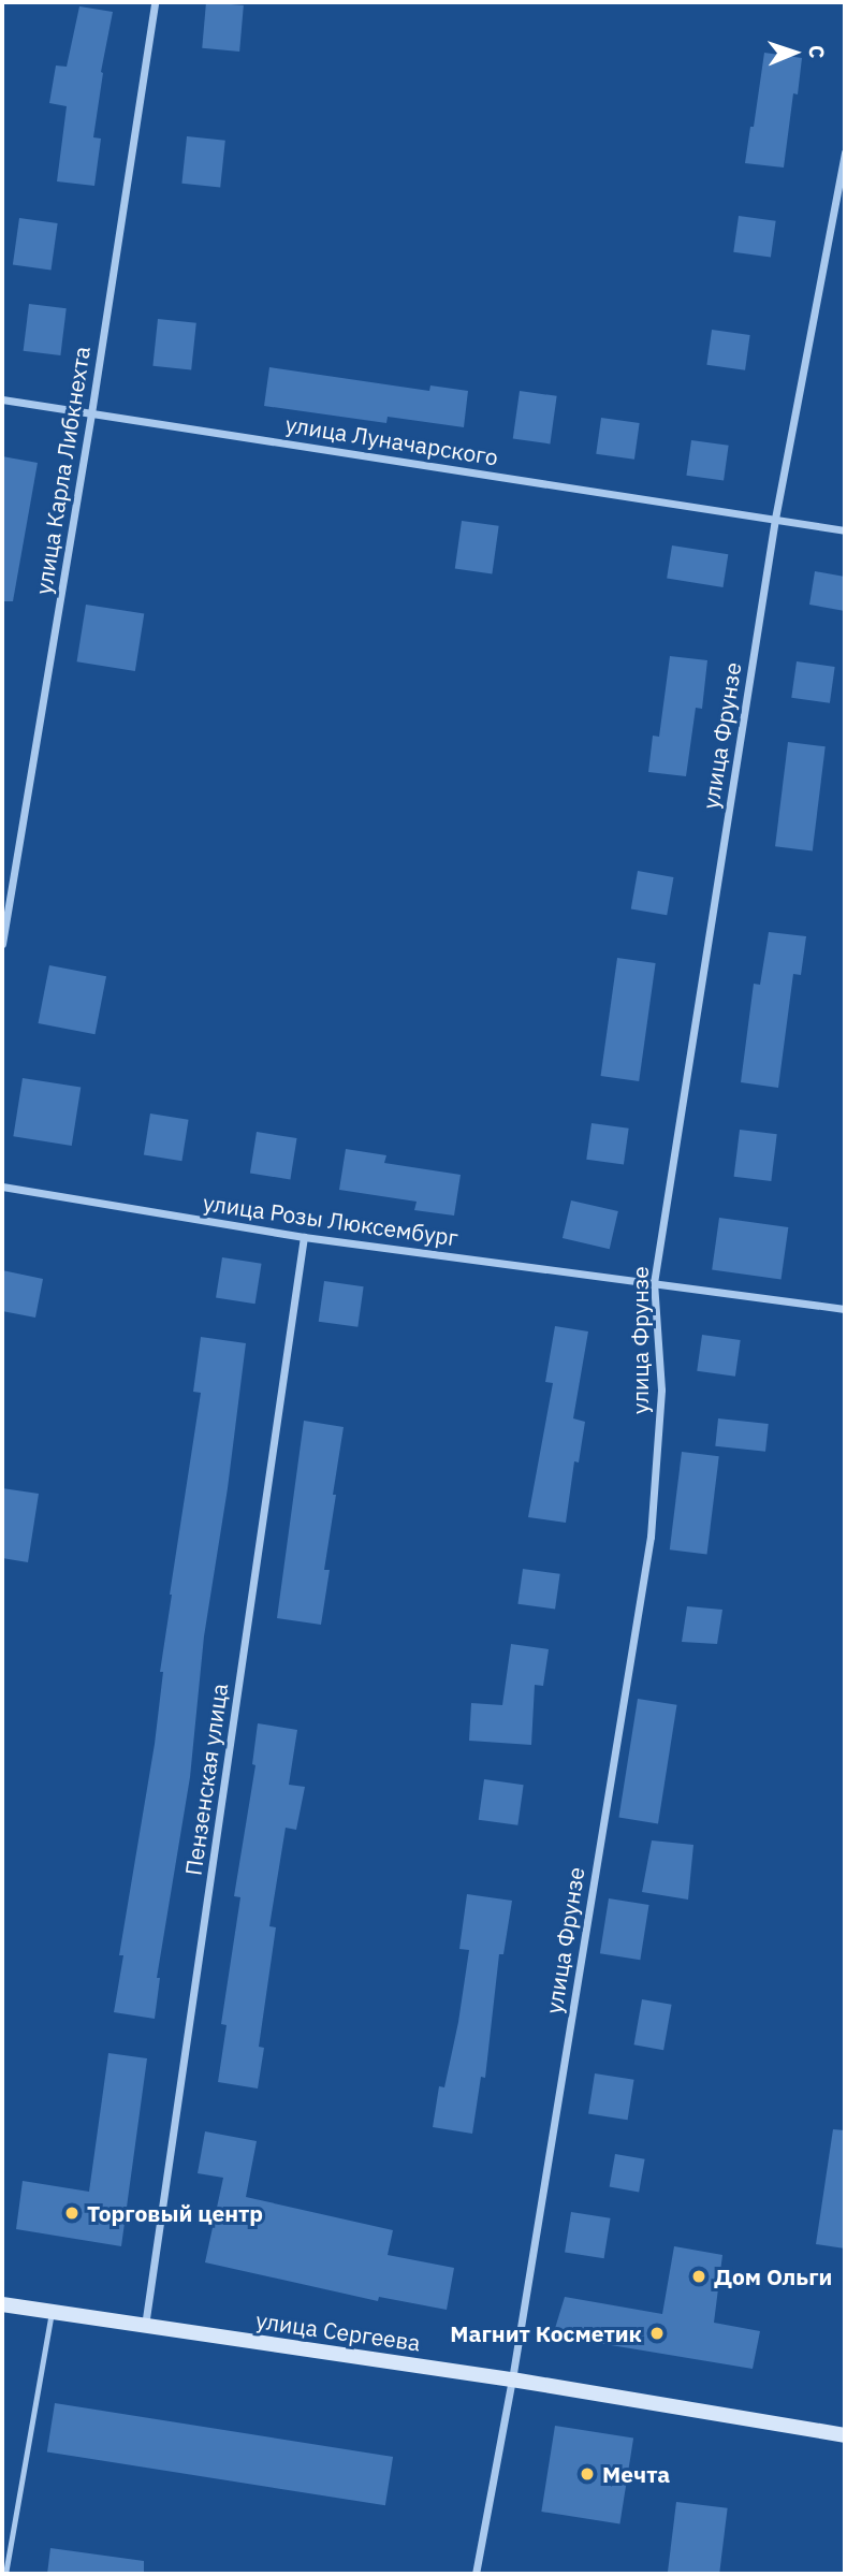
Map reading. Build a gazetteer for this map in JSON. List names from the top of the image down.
{
  "streets": {
    "main road": ["улица Сергеева"],
    "street": [
      "улица Луначарского",
      "улица Карла Либкнехта",
      "улица Фрунзе",
      "улица Розы Люксембург",
      "Пензенская улица"
    ]
  },
  "crossings": [
    ["улица Луначарского", "улица Карла Либкнехта"],
    ["улица Луначарского", "улица Фрунзе"],
    ["улица Фрунзе", "улица Розы Люксембург"],
    ["улица Фрунзе", "улица Сергеева"],
    ["улица Розы Люксембург", "Пензенская улица"],
    ["Пензенская улица", "улица Сергеева"]
  ],
  "places": [
    "Торговый центр",
    "Дом Ольги",
    "Магнит Косметик",
    "Мечта"
  ],
  "north": "right"
}
